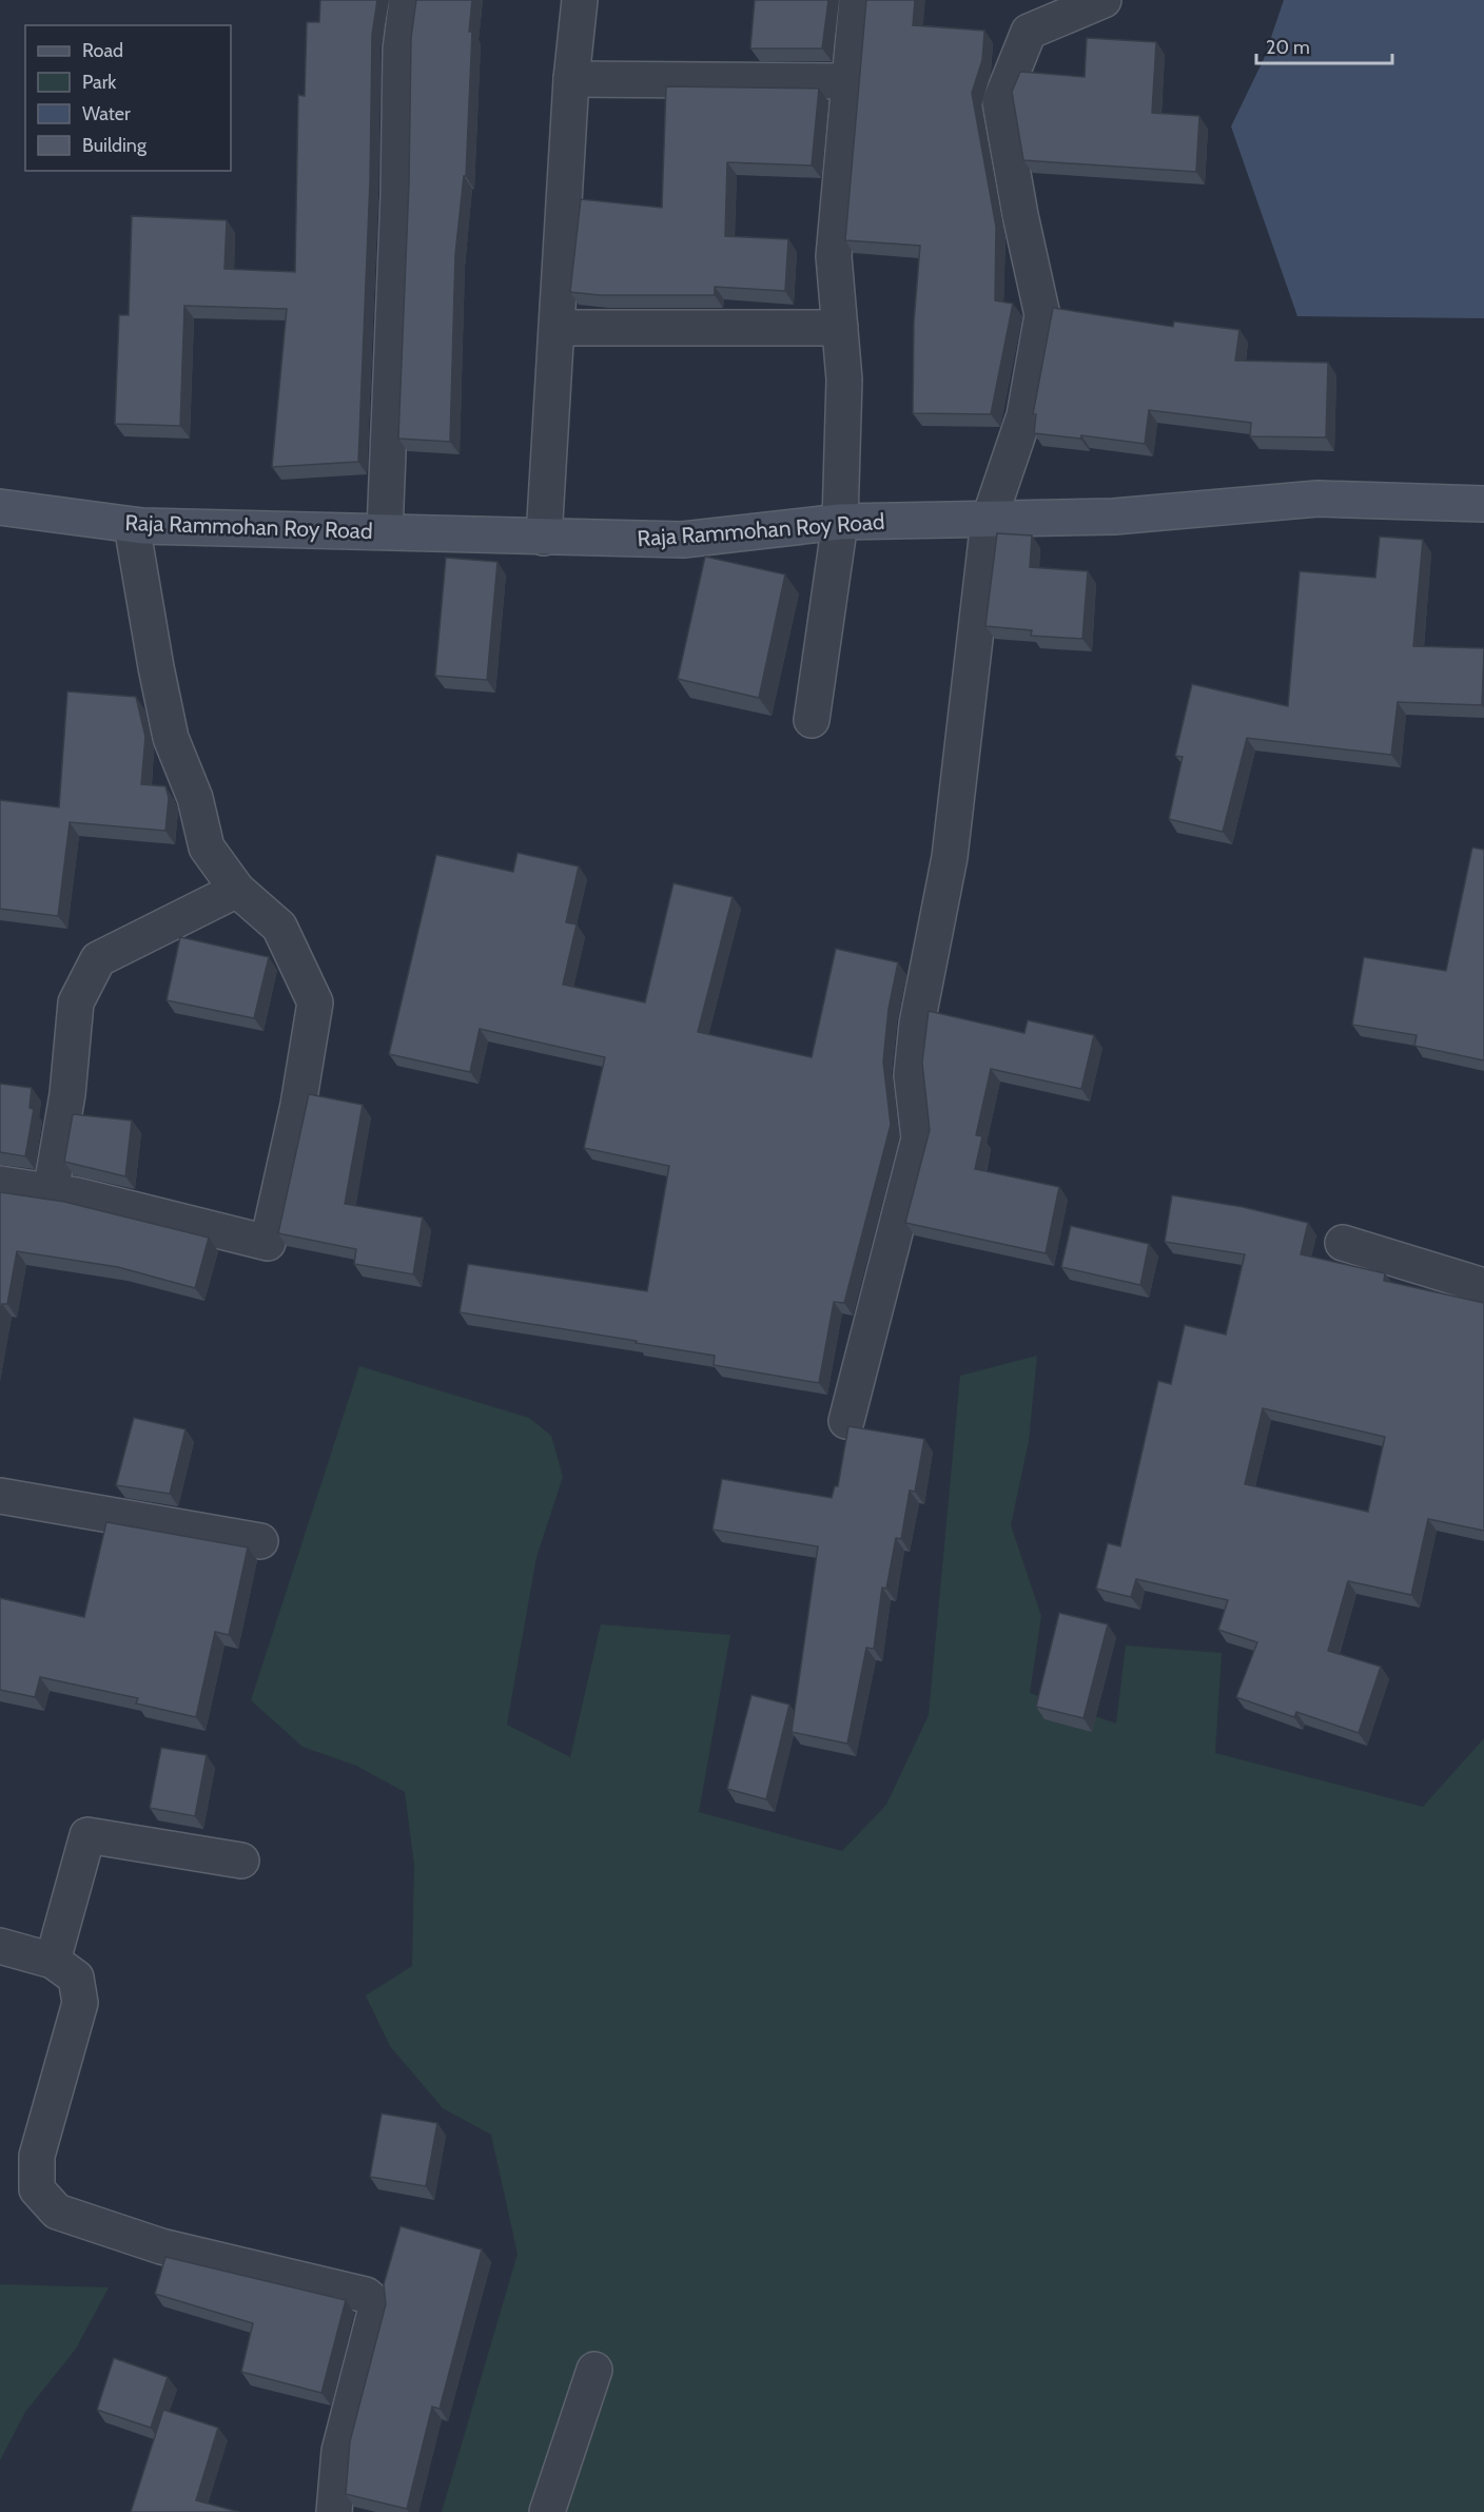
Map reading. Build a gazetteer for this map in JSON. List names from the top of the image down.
{
  "streets": {
    "main road": ["Raja Rammohan Roy Road"]
  },
  "legend": [
    "Road",
    "Park",
    "Water",
    "Building"
  ],
  "scale_bar": "20 m"
}
